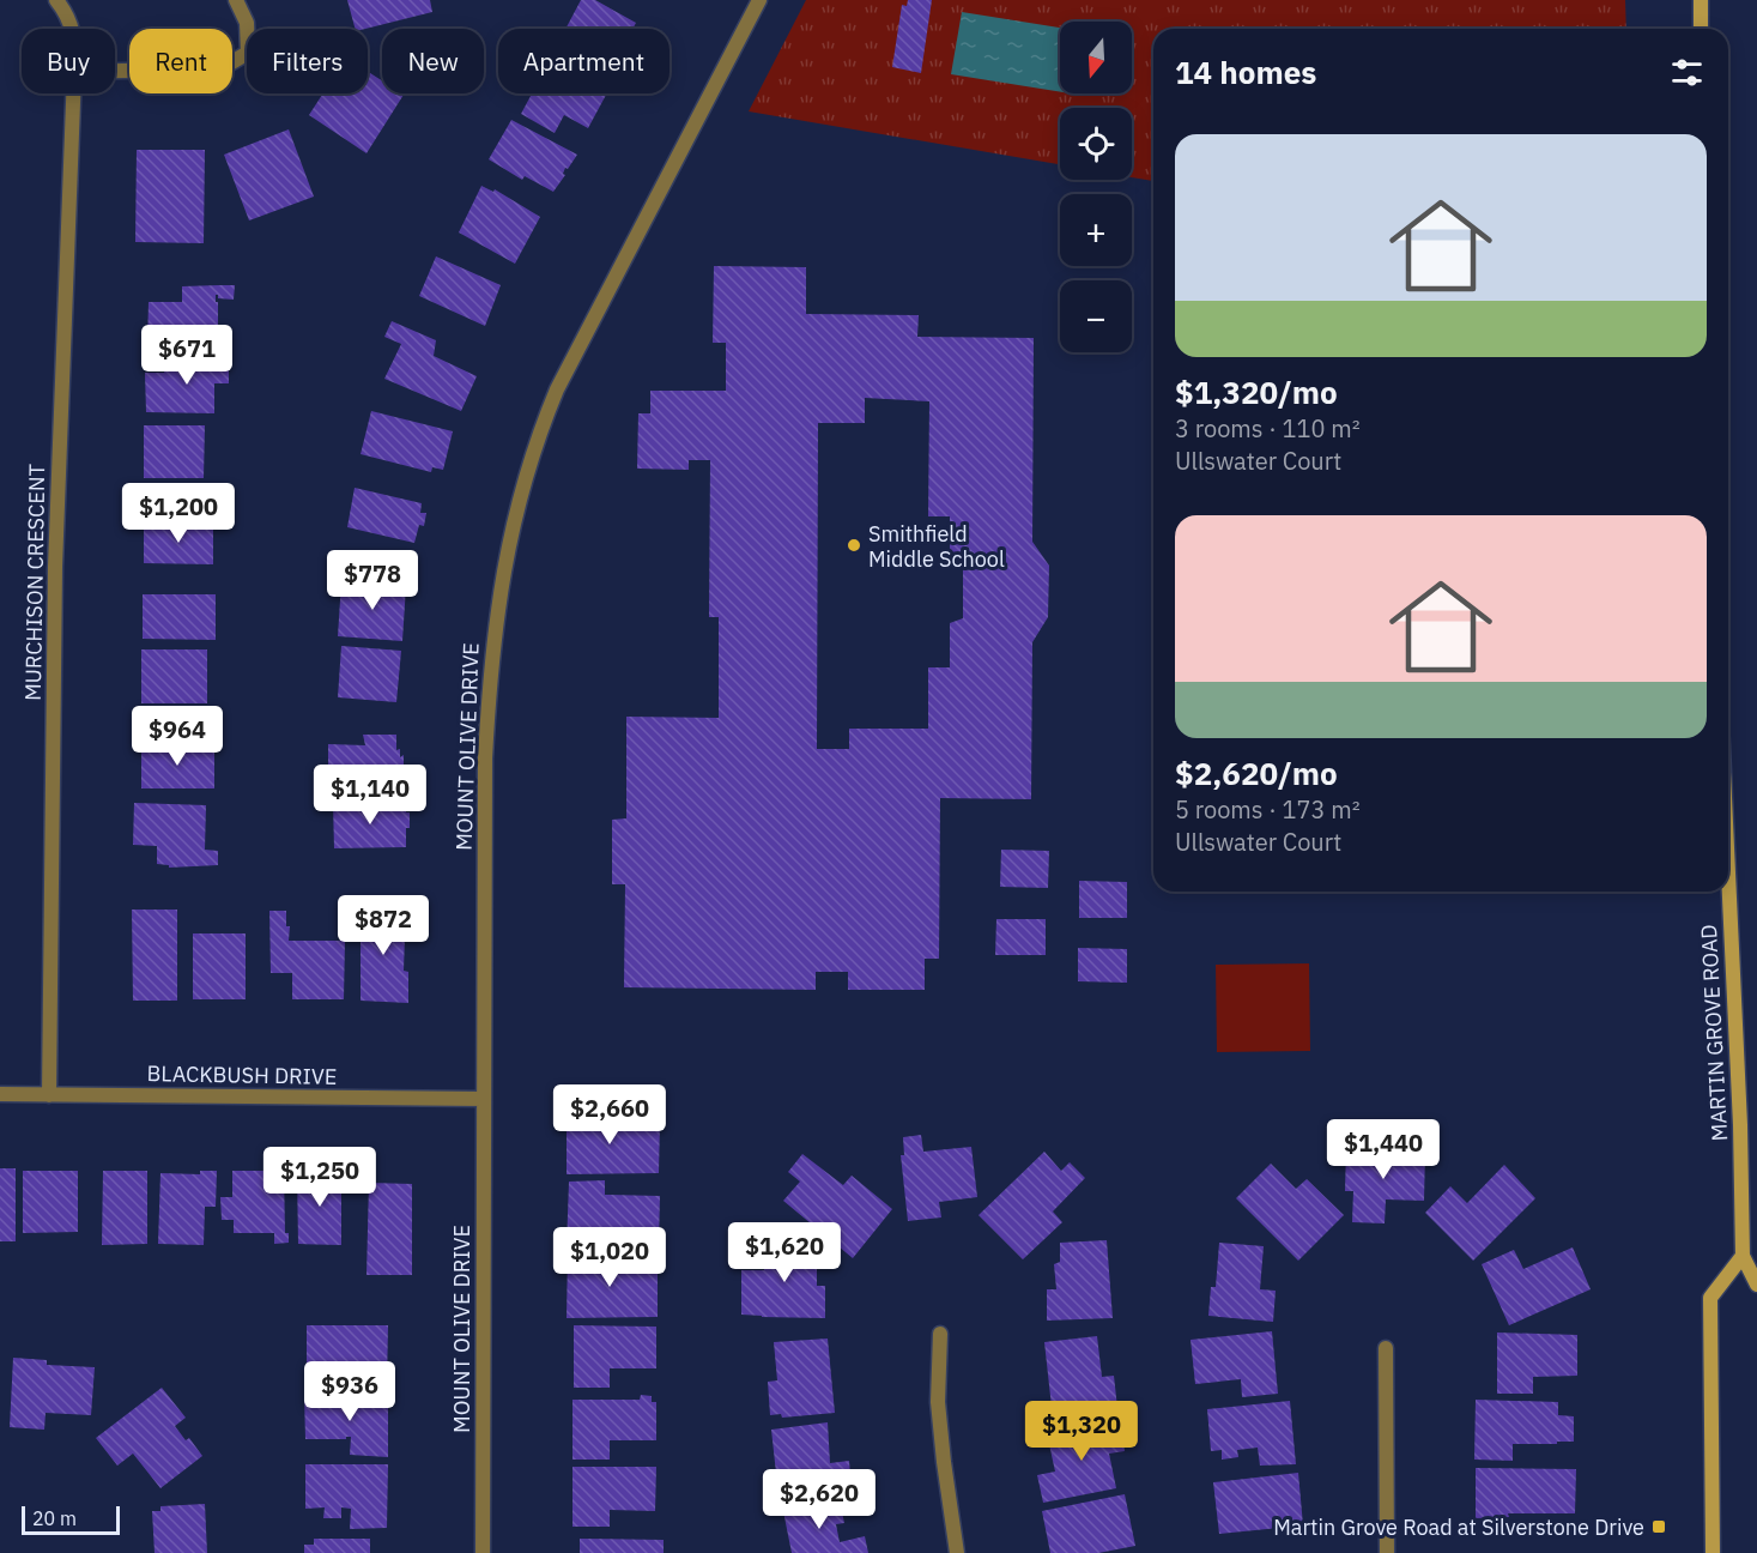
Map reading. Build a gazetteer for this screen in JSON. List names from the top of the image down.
{
  "streets": {
    "main road": ["MARTIN GROVE ROAD"],
    "street": ["MURCHISON CRESCENT", "MOUNT OLIVE DRIVE", "BLACKBUSH DRIVE"]
  },
  "crossings": [
    ["MURCHISON CRESCENT", "BLACKBUSH DRIVE"],
    ["MOUNT OLIVE DRIVE", "BLACKBUSH DRIVE"]
  ],
  "places": {
    "other": ["Smithfield Middle School"],
    "transit": ["Martin Grove Road at Silverstone Drive"]
  },
  "scale_bar": "20 m",
  "north": "bottom",
  "page": {
    "map_buttons": ["+", "−"],
    "chip": [
      "Buy",
      "Rent",
      "Filters",
      "New",
      "Apartment"
    ],
    "heading": "14 homes",
    "list": [
      {
        "name": "$1,320/mo",
        "note": "3 rooms · 110 m² · Ullswater Court"
      },
      {
        "name": "$2,620/mo",
        "note": "5 rooms · 173 m² · Ullswater Court"
      }
    ],
    "price": [
      "$671",
      "$1,200",
      "$778",
      "$964",
      "$1,140",
      "$872",
      "$2,660",
      "$1,440",
      "$1,250",
      "$1,620",
      "$1,020",
      "$936",
      "$1,320",
      "$2,620"
    ],
    "scale": "20 m"
  }
}
